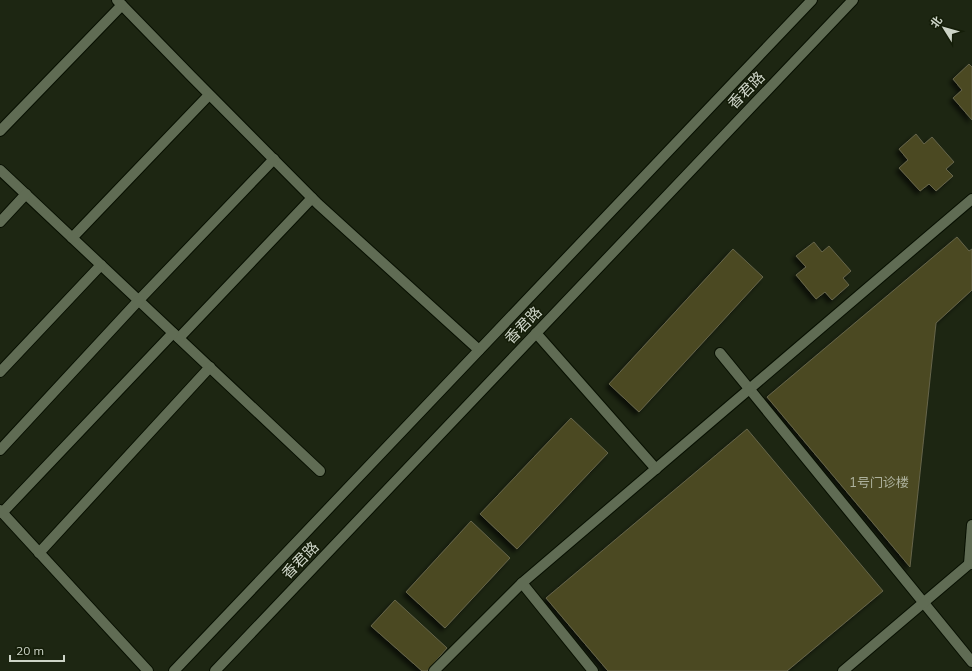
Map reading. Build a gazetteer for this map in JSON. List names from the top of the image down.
{
  "streets": {
    "street": ["香君路"]
  },
  "house_numbers": ["1号门诊楼"],
  "scale_bar": "20 m",
  "north": "top left"
}
